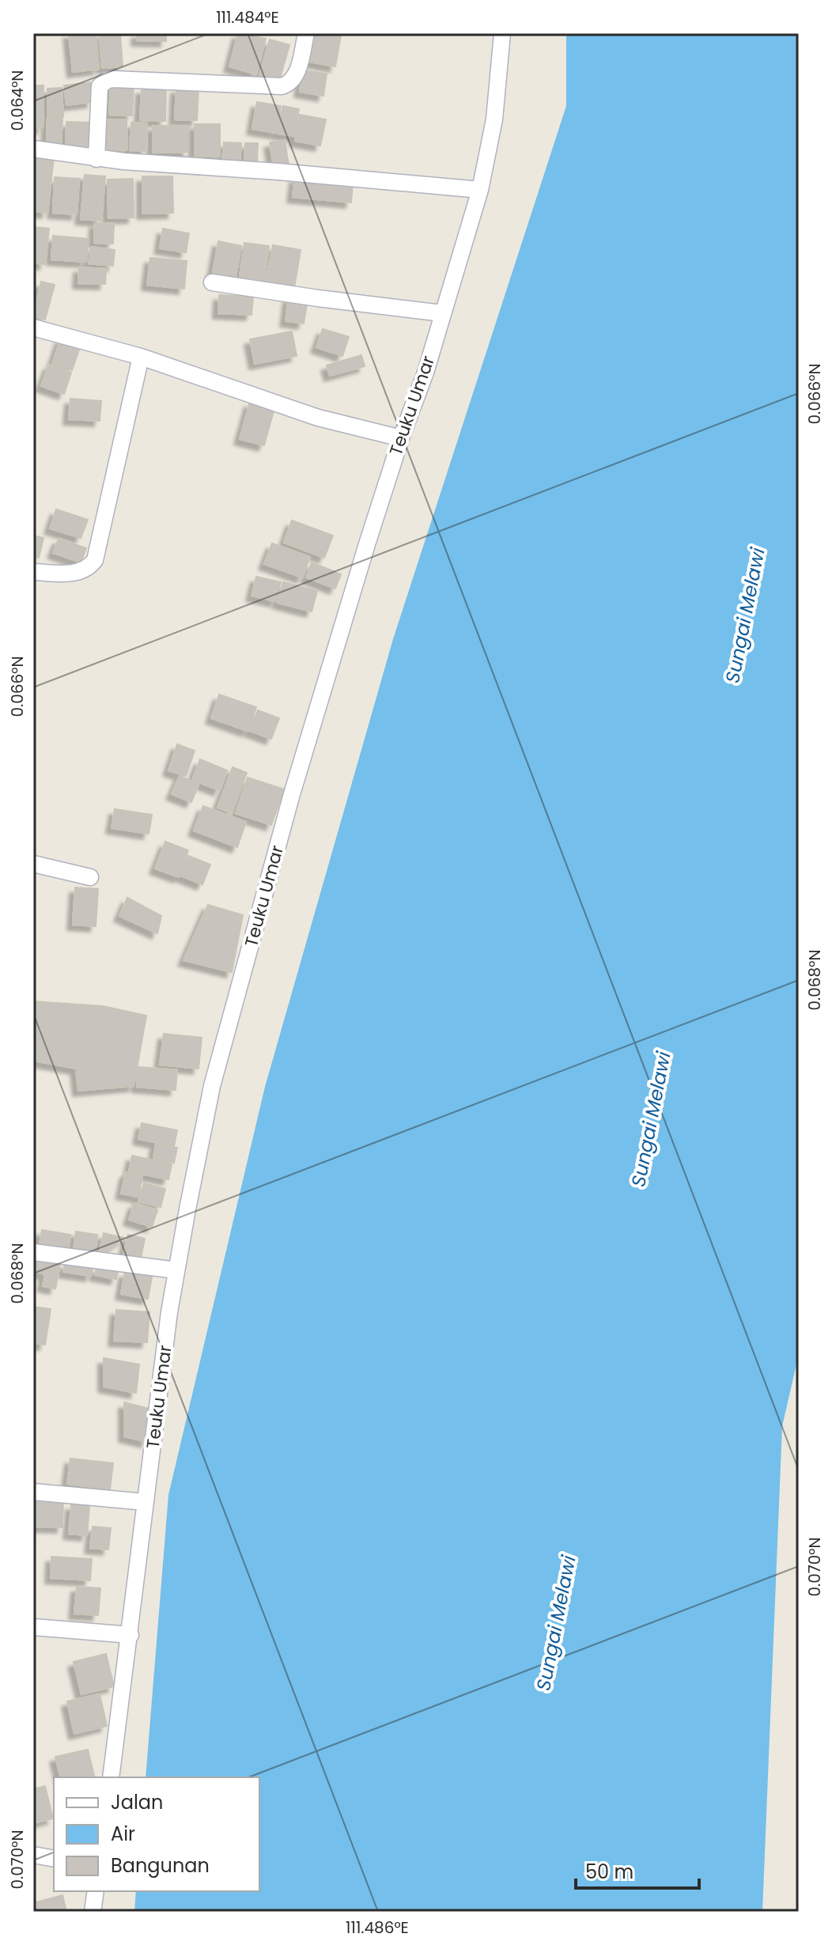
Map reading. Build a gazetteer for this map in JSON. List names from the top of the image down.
{
  "streets": {
    "street": ["Teuku Umar"]
  },
  "water": ["Sungai Melawi"],
  "legend": ["Jalan", "Air", "Bangunan"],
  "scale_bar": "50 m",
  "coordinates": [
    "111.484°E",
    "0.064°N",
    "0.066°N",
    "0.068°N",
    "0.070°N",
    "111.486°E"
  ]
}
